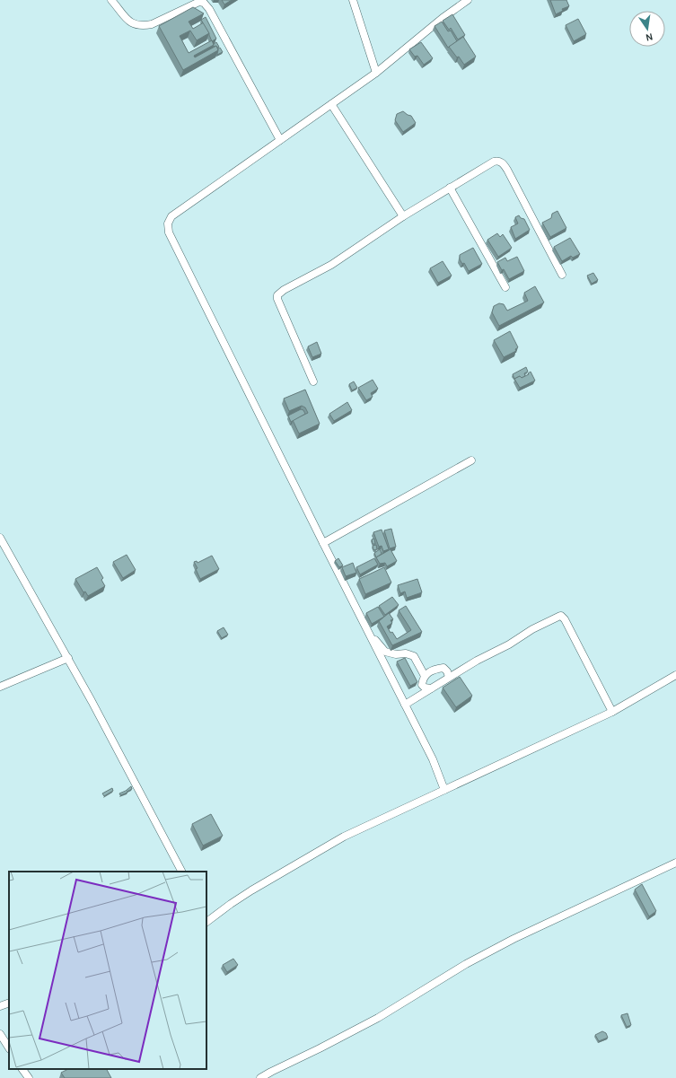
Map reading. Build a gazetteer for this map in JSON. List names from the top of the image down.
{
  "north": "bottom"
}
